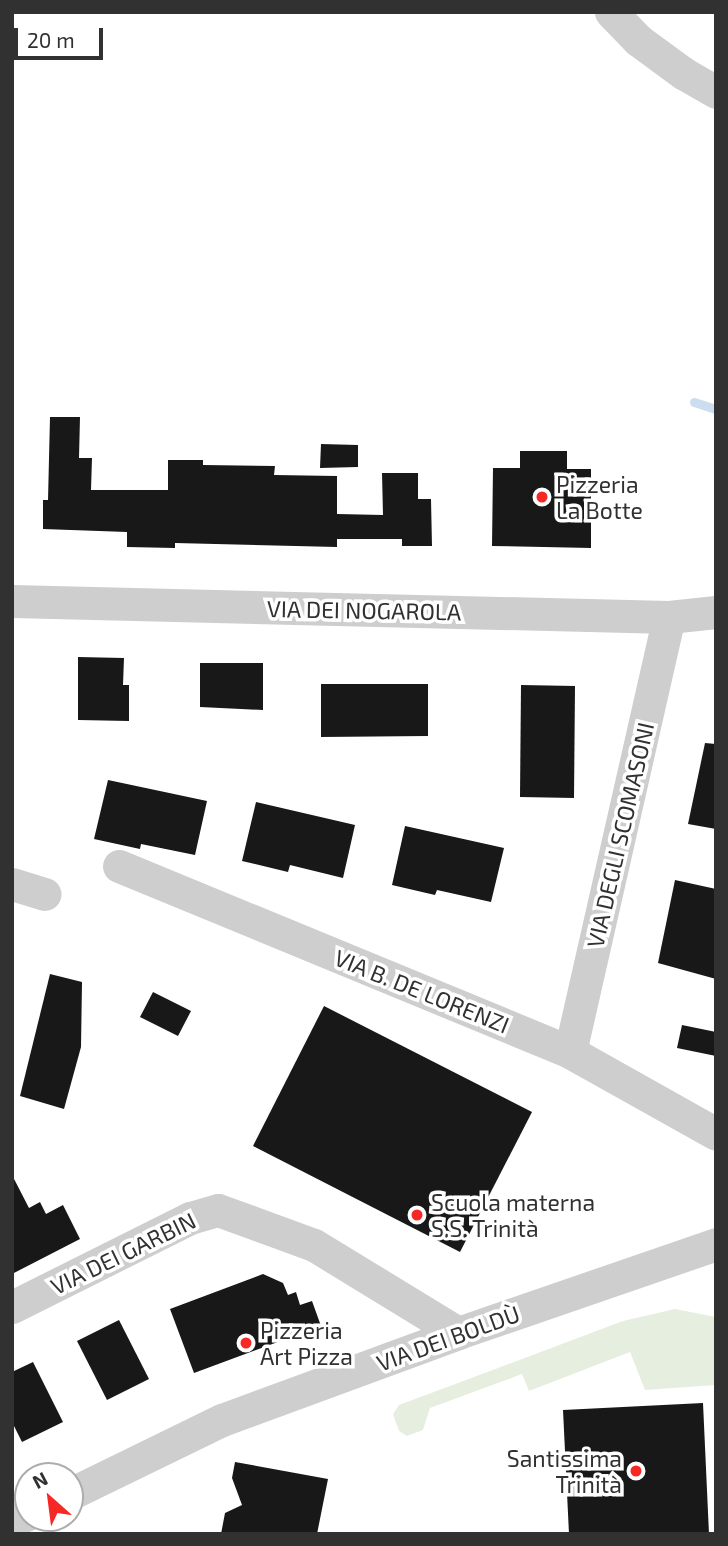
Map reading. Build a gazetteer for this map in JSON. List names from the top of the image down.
{
  "streets": {
    "street": [
      "VIA DEI NOGAROLA",
      "VIA DEGLI SCOMASONI",
      "VIA B. DE LORENZI",
      "VIA DEI GARBIN",
      "VIA DEI BOLDÙ"
    ]
  },
  "crossings": [
    ["VIA DEI NOGAROLA", "VIA DEGLI SCOMASONI"],
    ["VIA DEGLI SCOMASONI", "VIA B. DE LORENZI"],
    ["VIA DEI GARBIN", "VIA DEI BOLDÙ"]
  ],
  "places": [
    "Pizzeria La Botte",
    "Scuola materna S.S. Trinità",
    "Pizzeria Art Pizza",
    "Santissima Trinità"
  ],
  "scale_bar": "20 m",
  "north": "top left"
}
